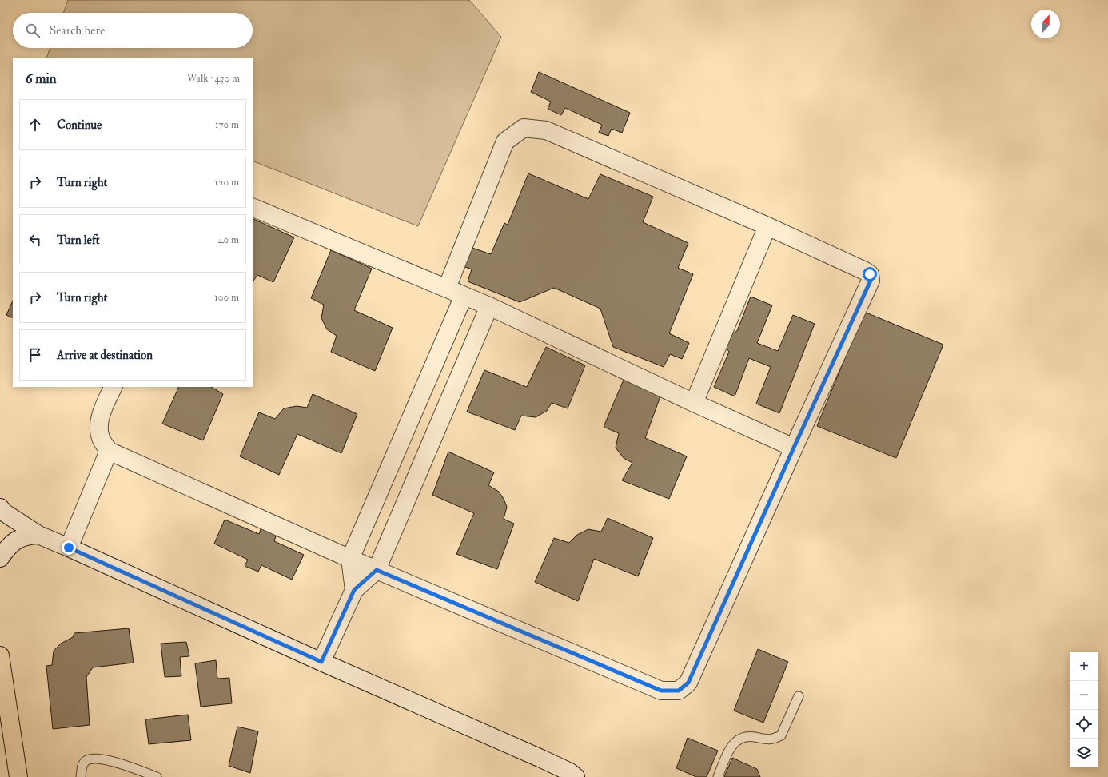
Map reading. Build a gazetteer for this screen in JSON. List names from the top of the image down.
{
  "north": "top",
  "page": {
    "search": "Search here",
    "heading": ["6 min", "Walk · 430 m"],
    "list": [
      ["Continue", "170 m"],
      ["Turn right", "120 m"],
      ["Turn left", "40 m"],
      ["Turn right", "100 m"],
      "Arrive at destination"
    ],
    "map_buttons": ["+", "−"]
  }
}
